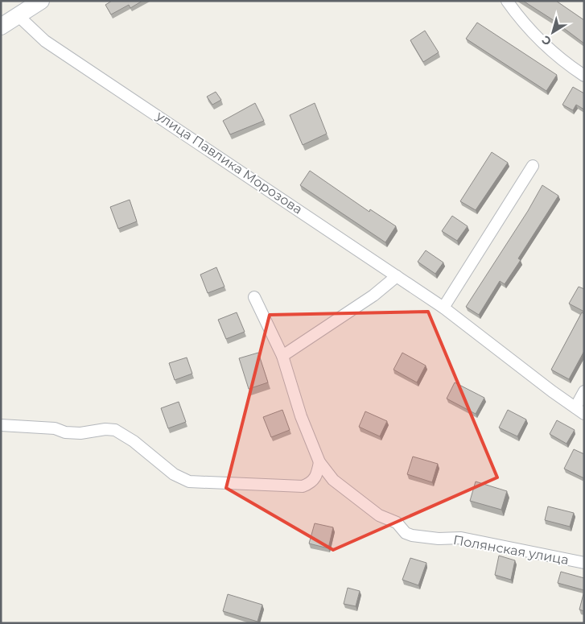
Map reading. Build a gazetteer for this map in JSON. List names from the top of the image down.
{
  "streets": {
    "street": ["улица Павлика Морозова", "Полянская улица"]
  },
  "north": "bottom left"
}
